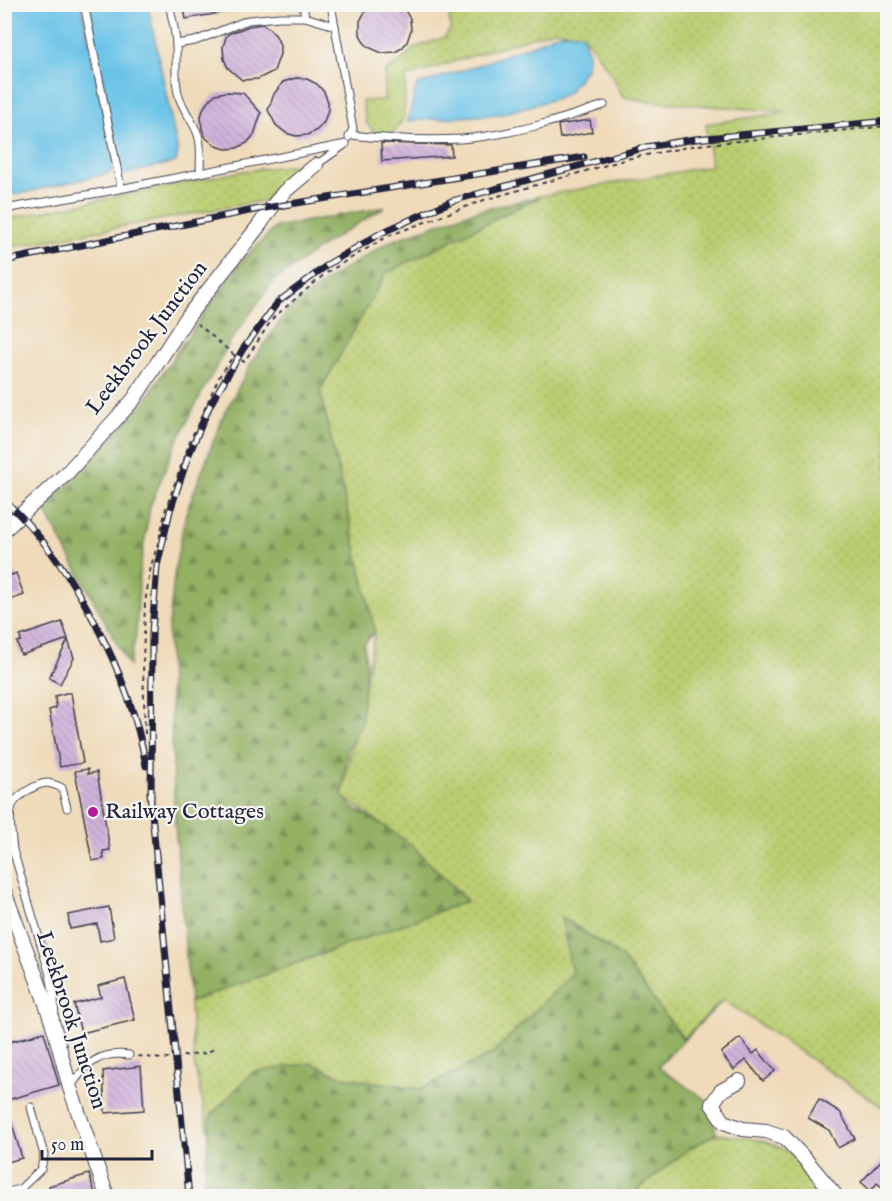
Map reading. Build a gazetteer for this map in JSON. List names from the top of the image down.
{
  "streets": {
    "street": ["Leekbrook Junction"]
  },
  "places": ["Railway Cottages"],
  "scale_bar": "50 m"
}
